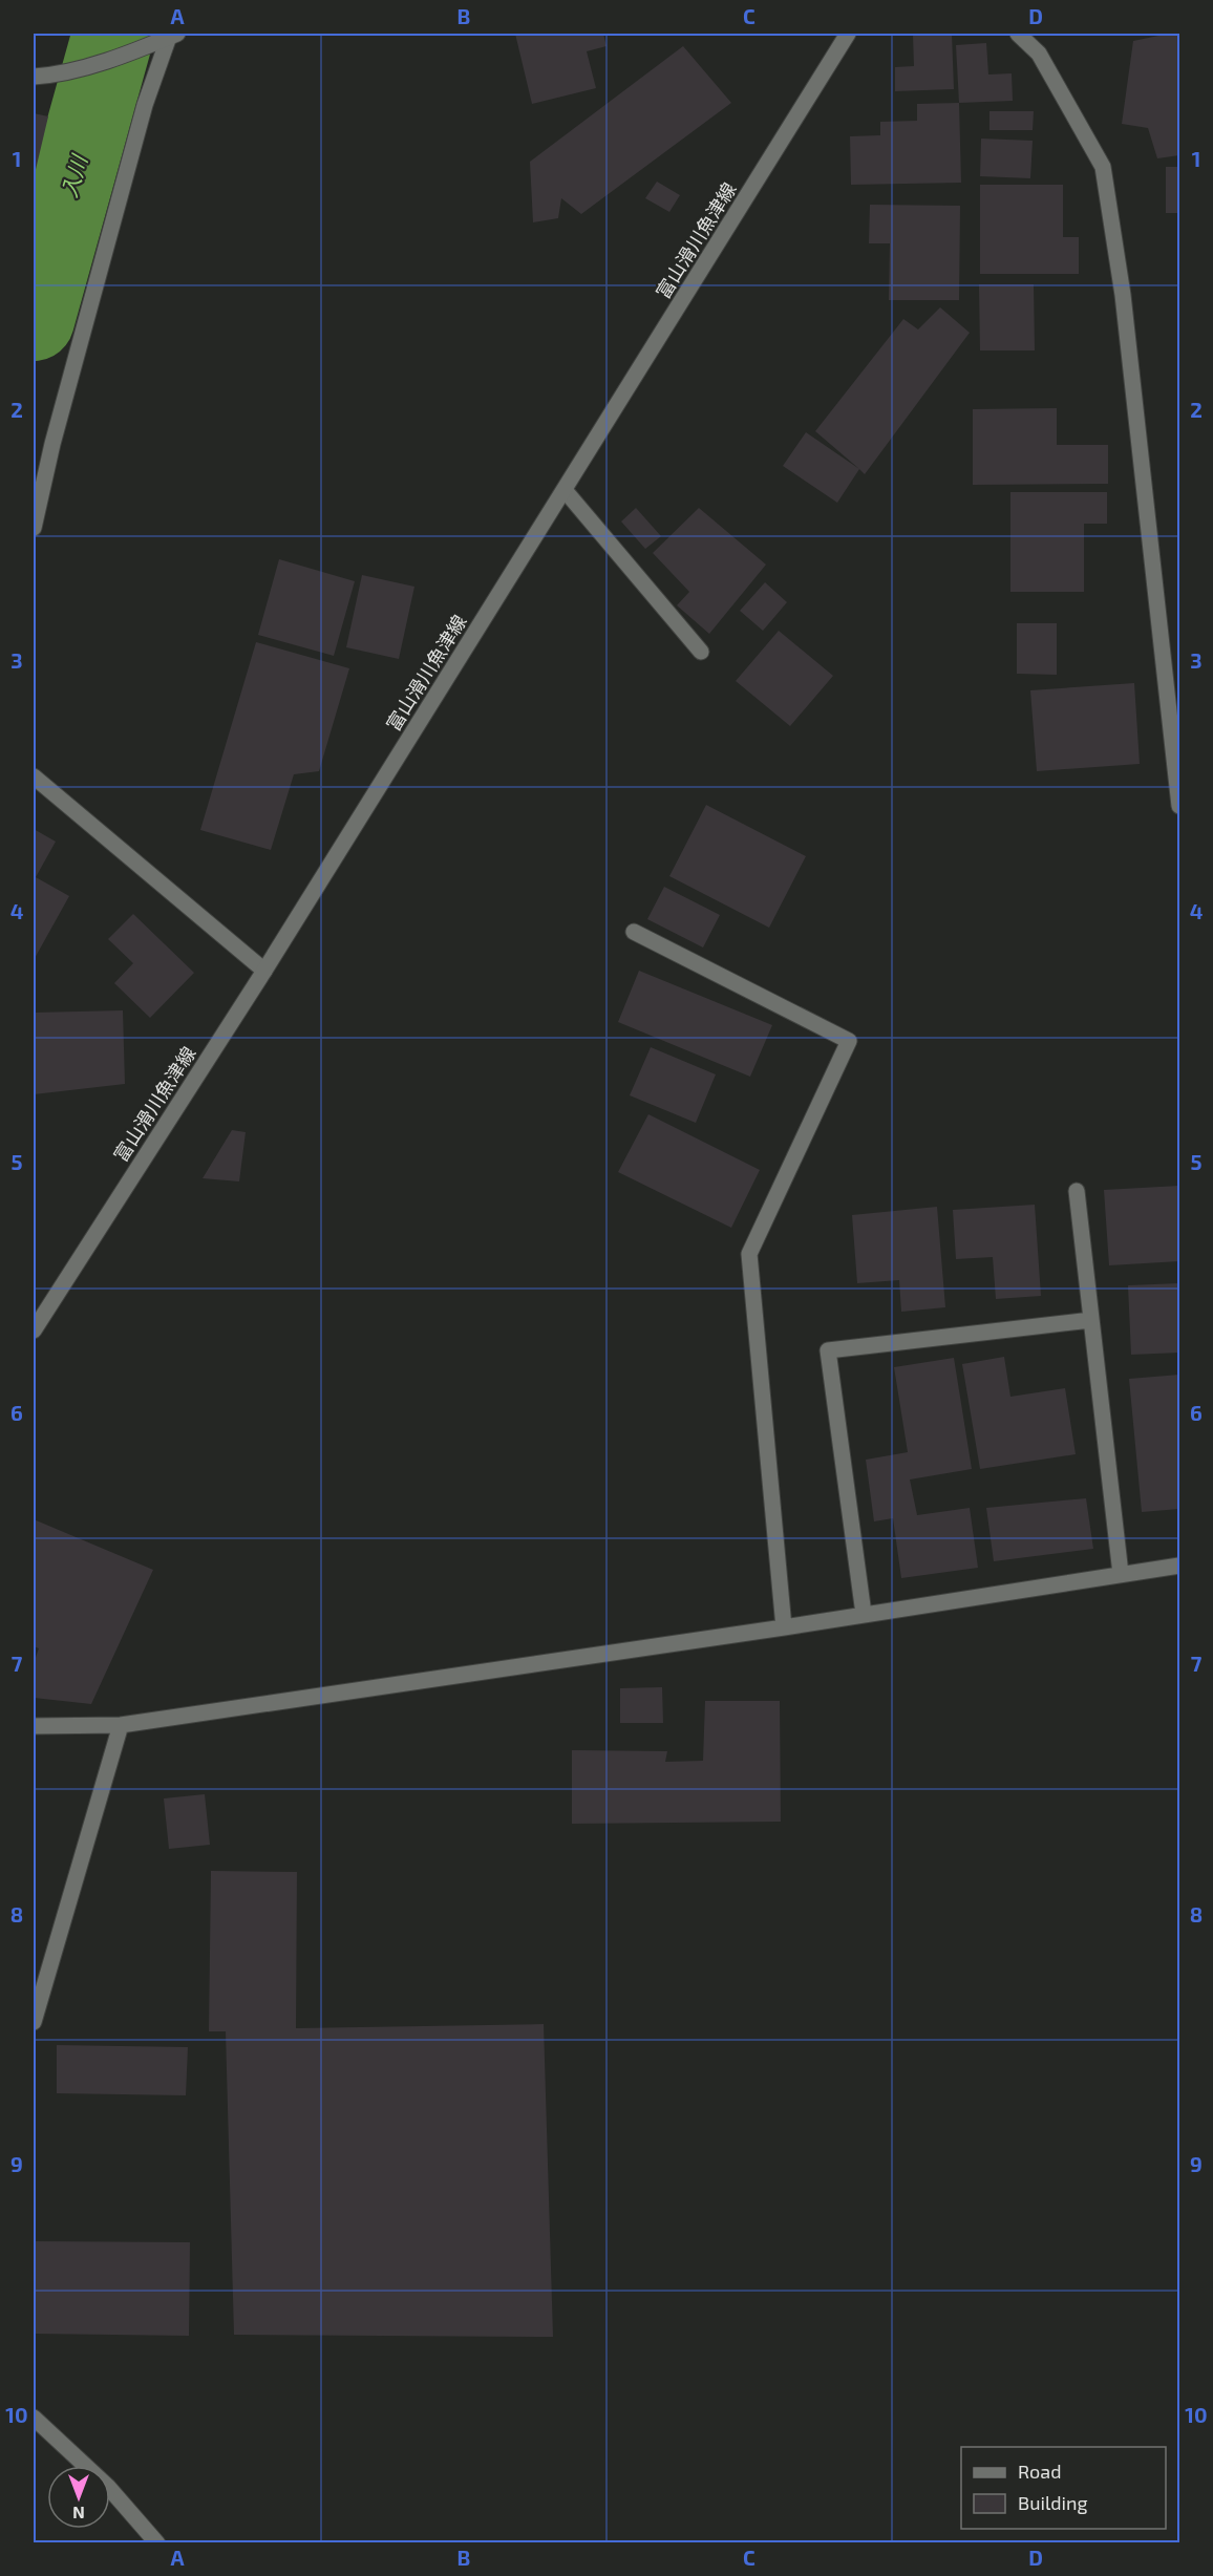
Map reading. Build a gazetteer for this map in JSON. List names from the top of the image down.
{
  "streets": {
    "street": ["富山滑川魚津線"]
  },
  "water": ["入川"],
  "legend": ["Road", "Building"],
  "north": "bottom",
  "grid": {
    "columns": [
      "A",
      "B",
      "C",
      "D"
    ],
    "rows": [
      "1",
      "2",
      "3",
      "4",
      "5",
      "6",
      "7",
      "8",
      "9",
      "10"
    ]
  }
}
